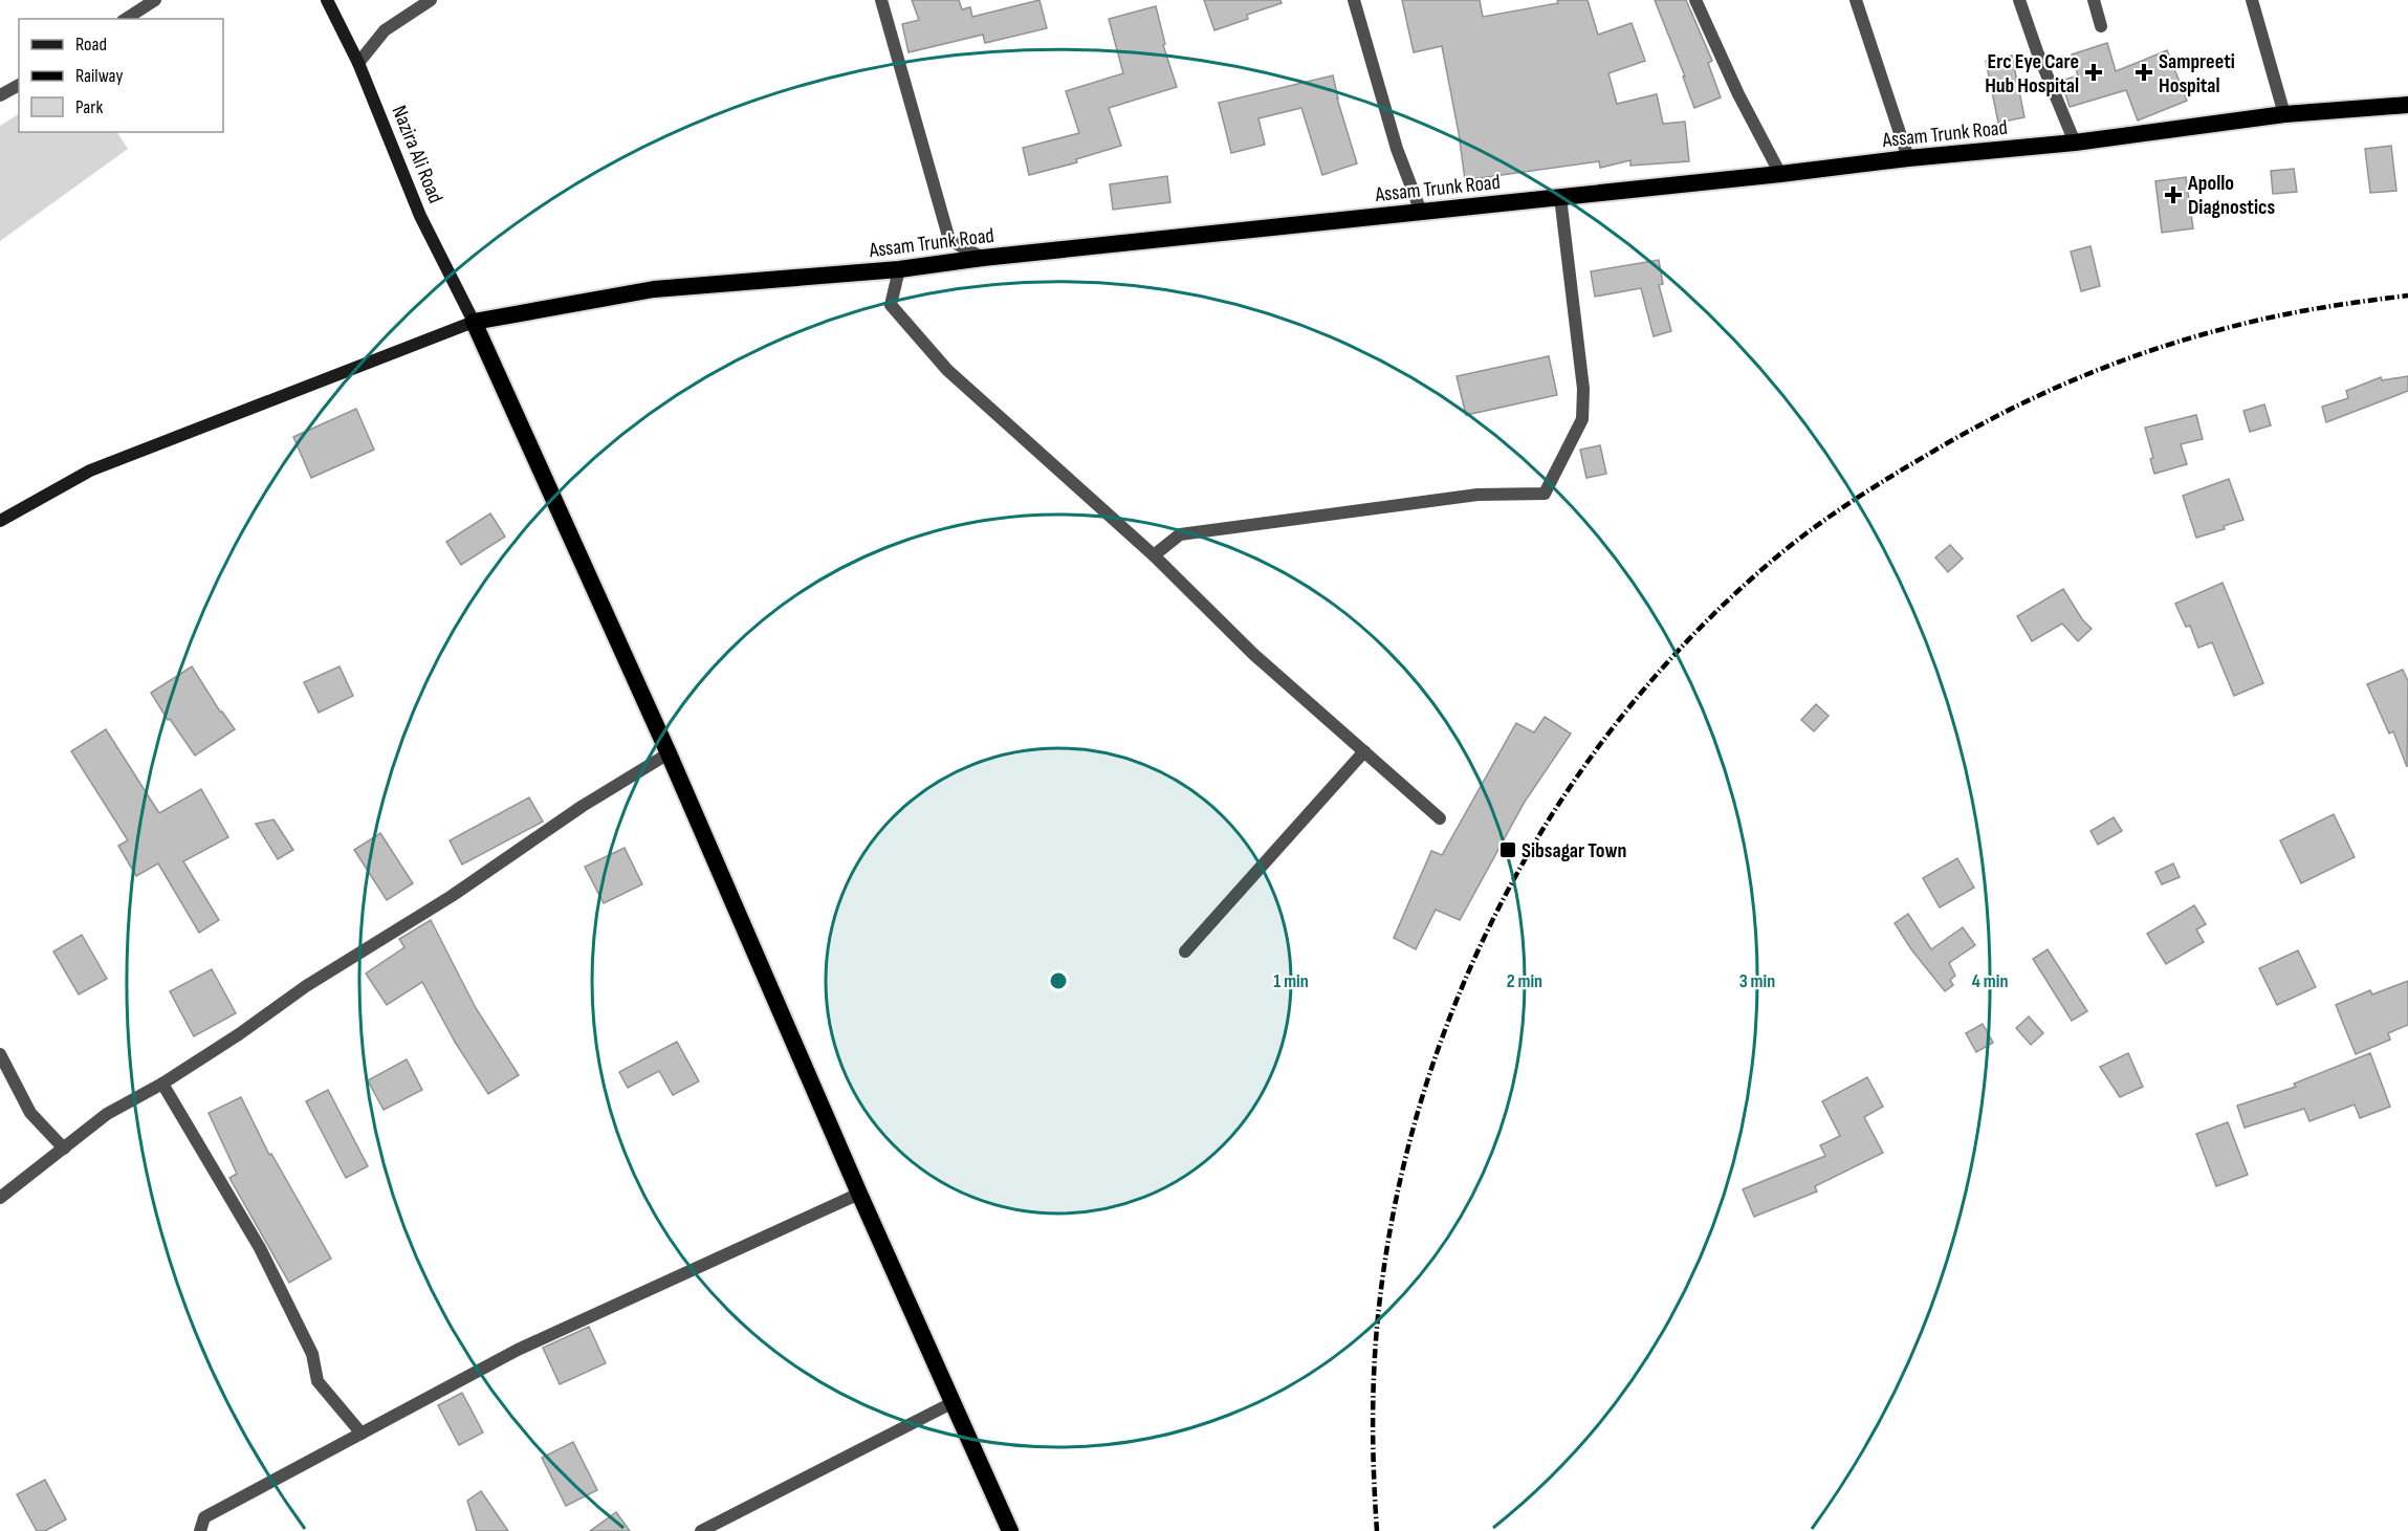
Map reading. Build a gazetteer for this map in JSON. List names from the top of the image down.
{
  "streets": {
    "highway": ["Assam Trunk Road"],
    "main road": ["Nazira Ali Road"]
  },
  "crossings": [
    ["Assam Trunk Road", "Nazira Ali Road"]
  ],
  "places": {
    "health": ["Erc Eye Care Hub Hospital", "Sampreeti Hospital", "Apollo Diagnostics"],
    "transit": ["Sibsagar Town"]
  },
  "legend": ["Road", "Railway", "Park"],
  "rings": [
    "1 min",
    "2 min",
    "3 min",
    "4 min"
  ]
}
